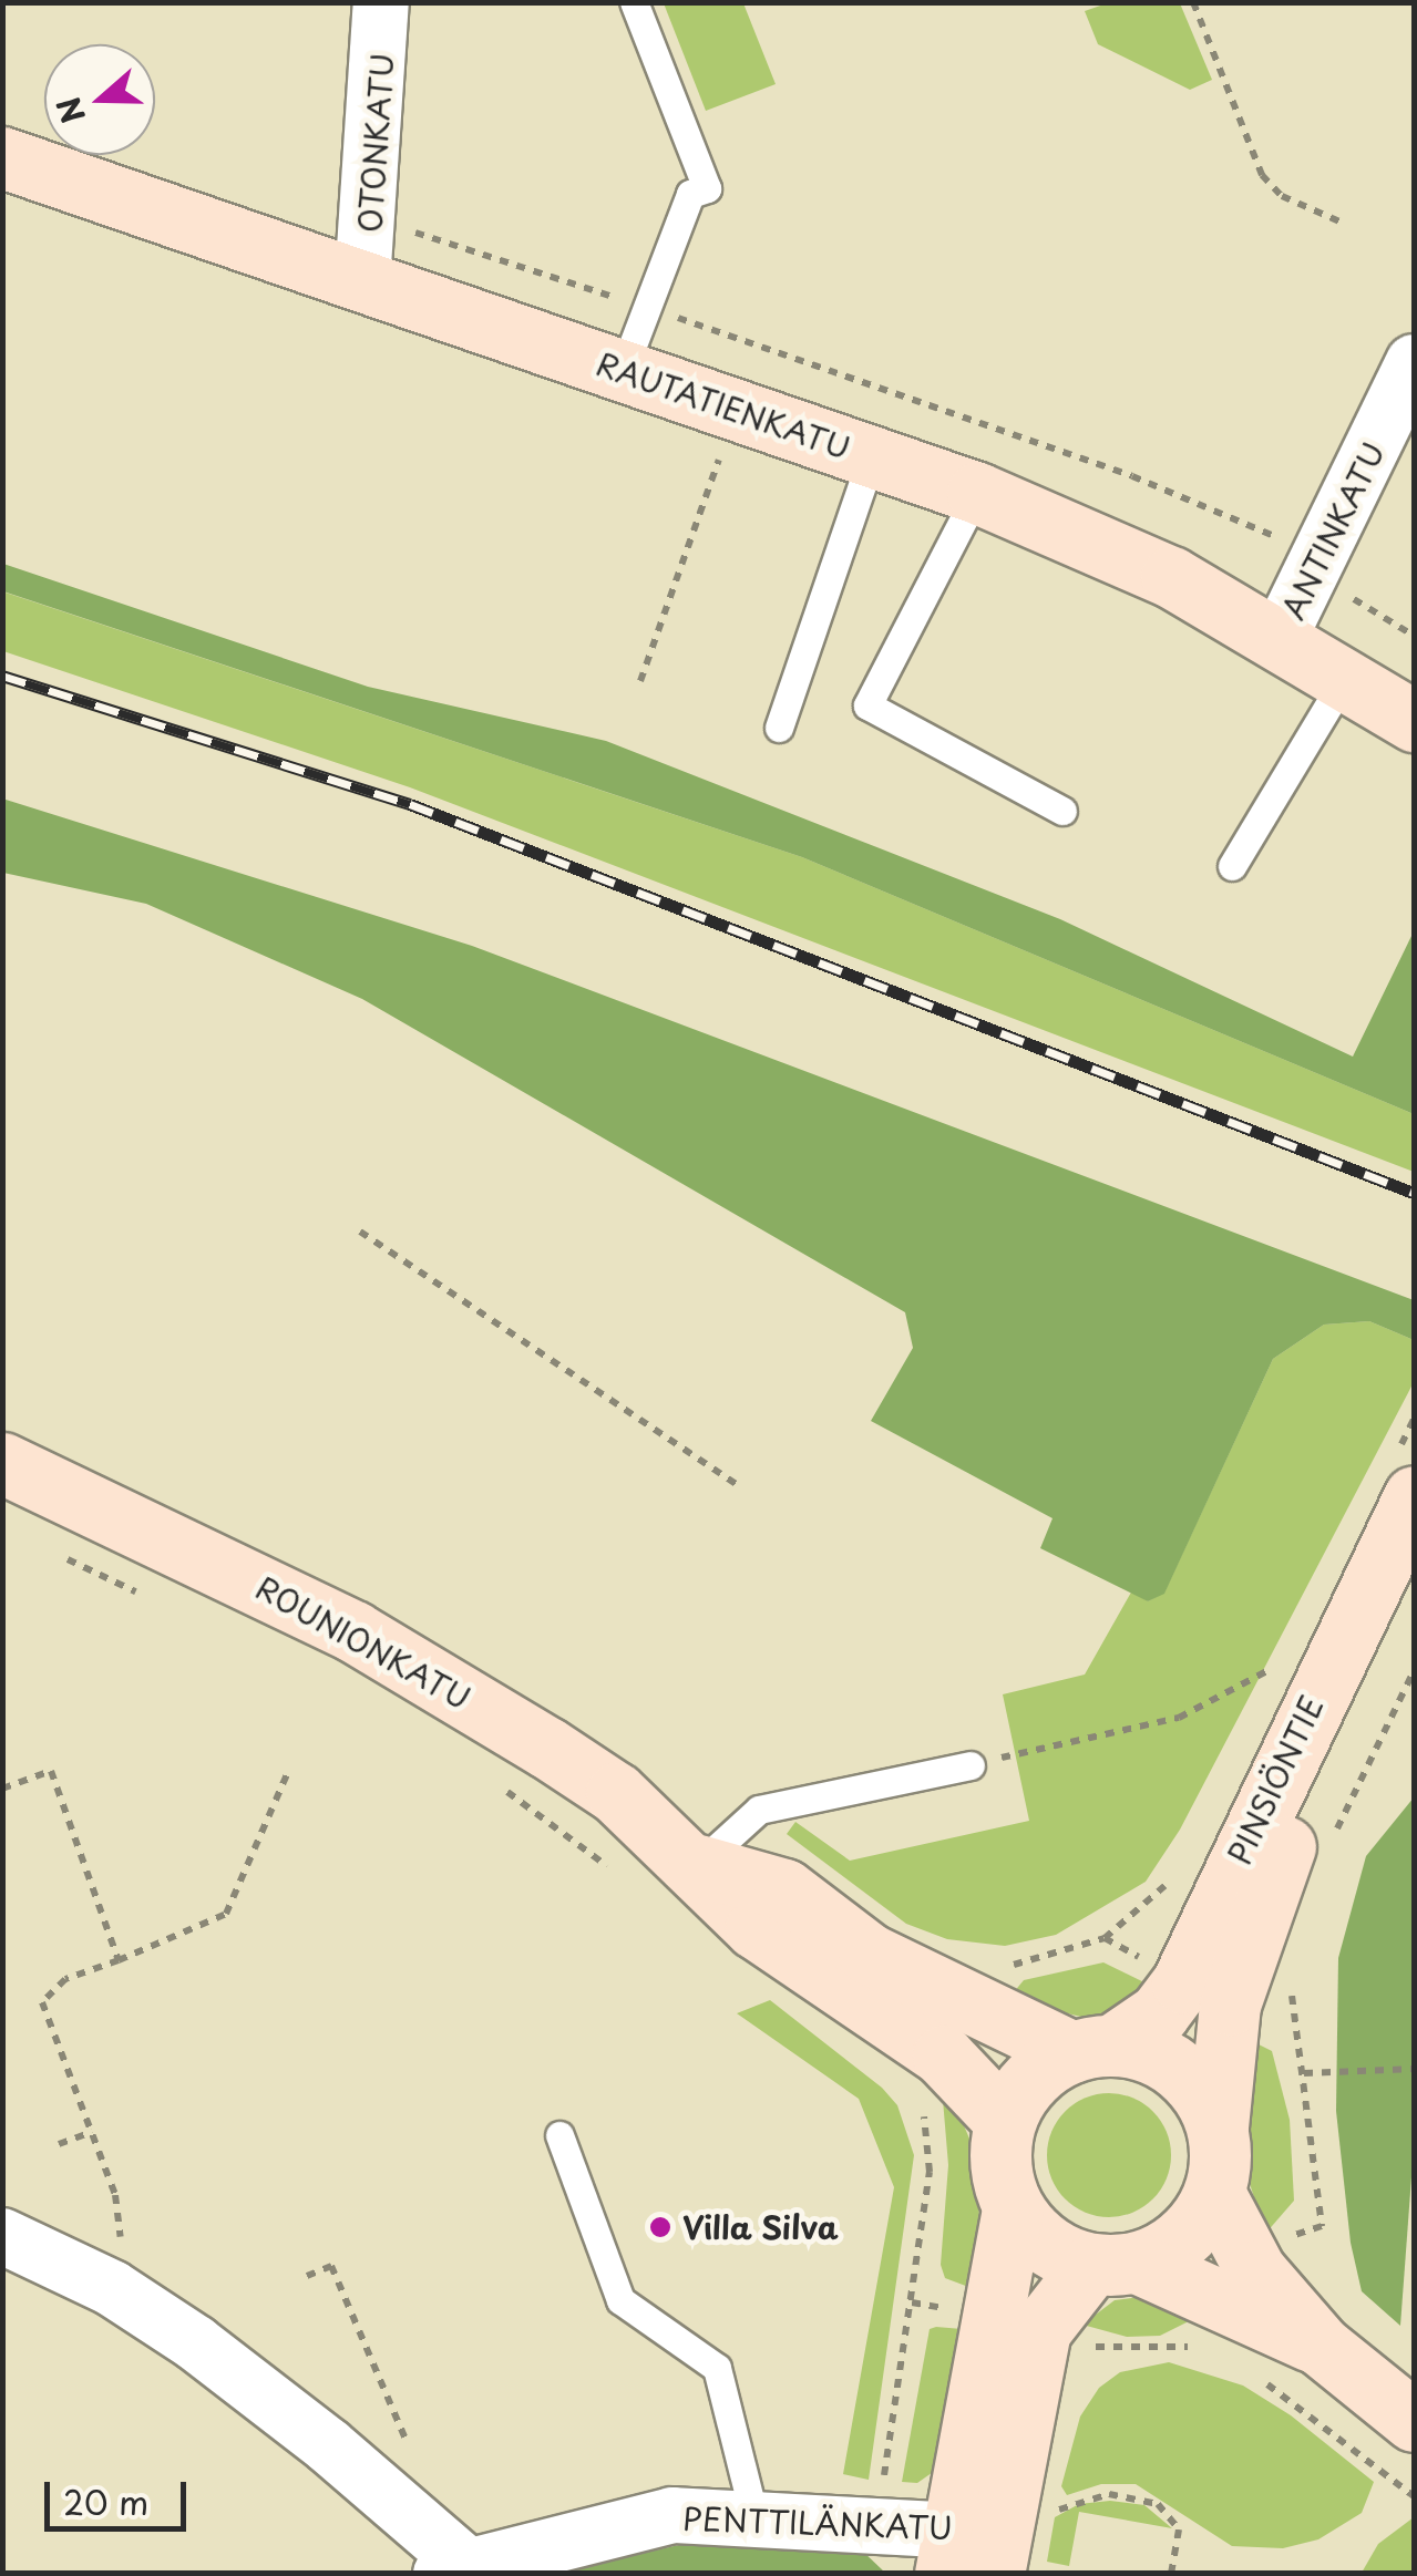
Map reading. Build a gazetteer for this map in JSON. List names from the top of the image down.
{
  "streets": {
    "main road": ["RAUTATIENKATU", "ROUNIONKATU", "PINSIÖNTIE"],
    "street": ["OTONKATU", "ANTINKATU", "PENTTILÄNKATU"]
  },
  "crossings": [
    ["OTONKATU", "RAUTATIENKATU"],
    ["RAUTATIENKATU", "ANTINKATU"],
    ["ROUNIONKATU", "PINSIÖNTIE"]
  ],
  "places": ["Villa Silva"],
  "scale_bar": "20 m",
  "north": "left"
}
